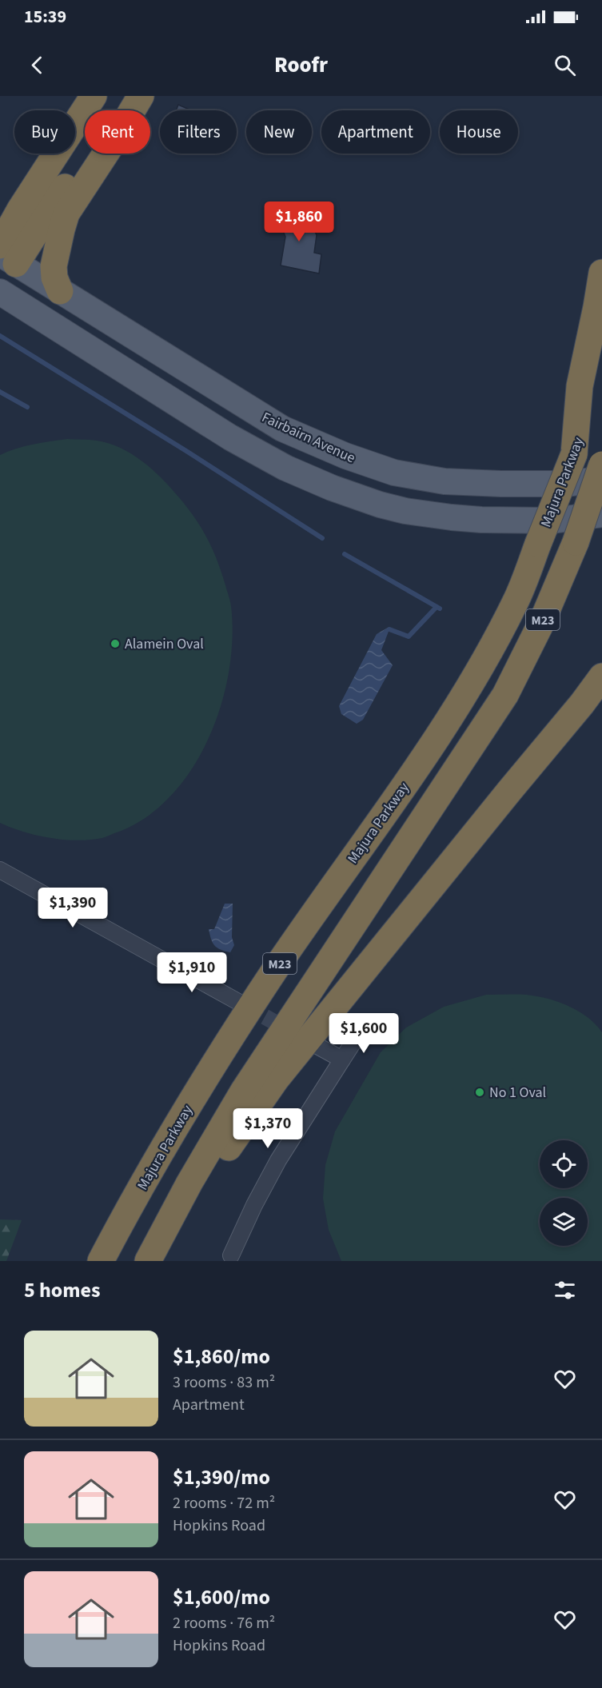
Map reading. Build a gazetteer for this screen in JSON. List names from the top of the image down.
{
  "streets": {
    "highway": ["Majura Parkway", "M23"],
    "main road": ["Fairbairn Avenue"]
  },
  "places": ["Alamein Oval", "No 1 Oval"],
  "page": {
    "status": "15:39",
    "header": "Roofr",
    "chip": [
      "Buy",
      "Rent",
      "Filters",
      "New",
      "Apartment",
      "House"
    ],
    "price": [
      "$1,860",
      "$1,390",
      "$1,910",
      "$1,600",
      "$1,370"
    ],
    "heading": "5 homes",
    "list": [
      {
        "name": "$1,860/mo",
        "note": "3 rooms · 83 m² · Apartment"
      },
      {
        "name": "$1,390/mo",
        "note": "2 rooms · 72 m² · Hopkins Road"
      },
      {
        "name": "$1,600/mo",
        "note": "2 rooms · 76 m² · Hopkins Road"
      }
    ]
  }
}
